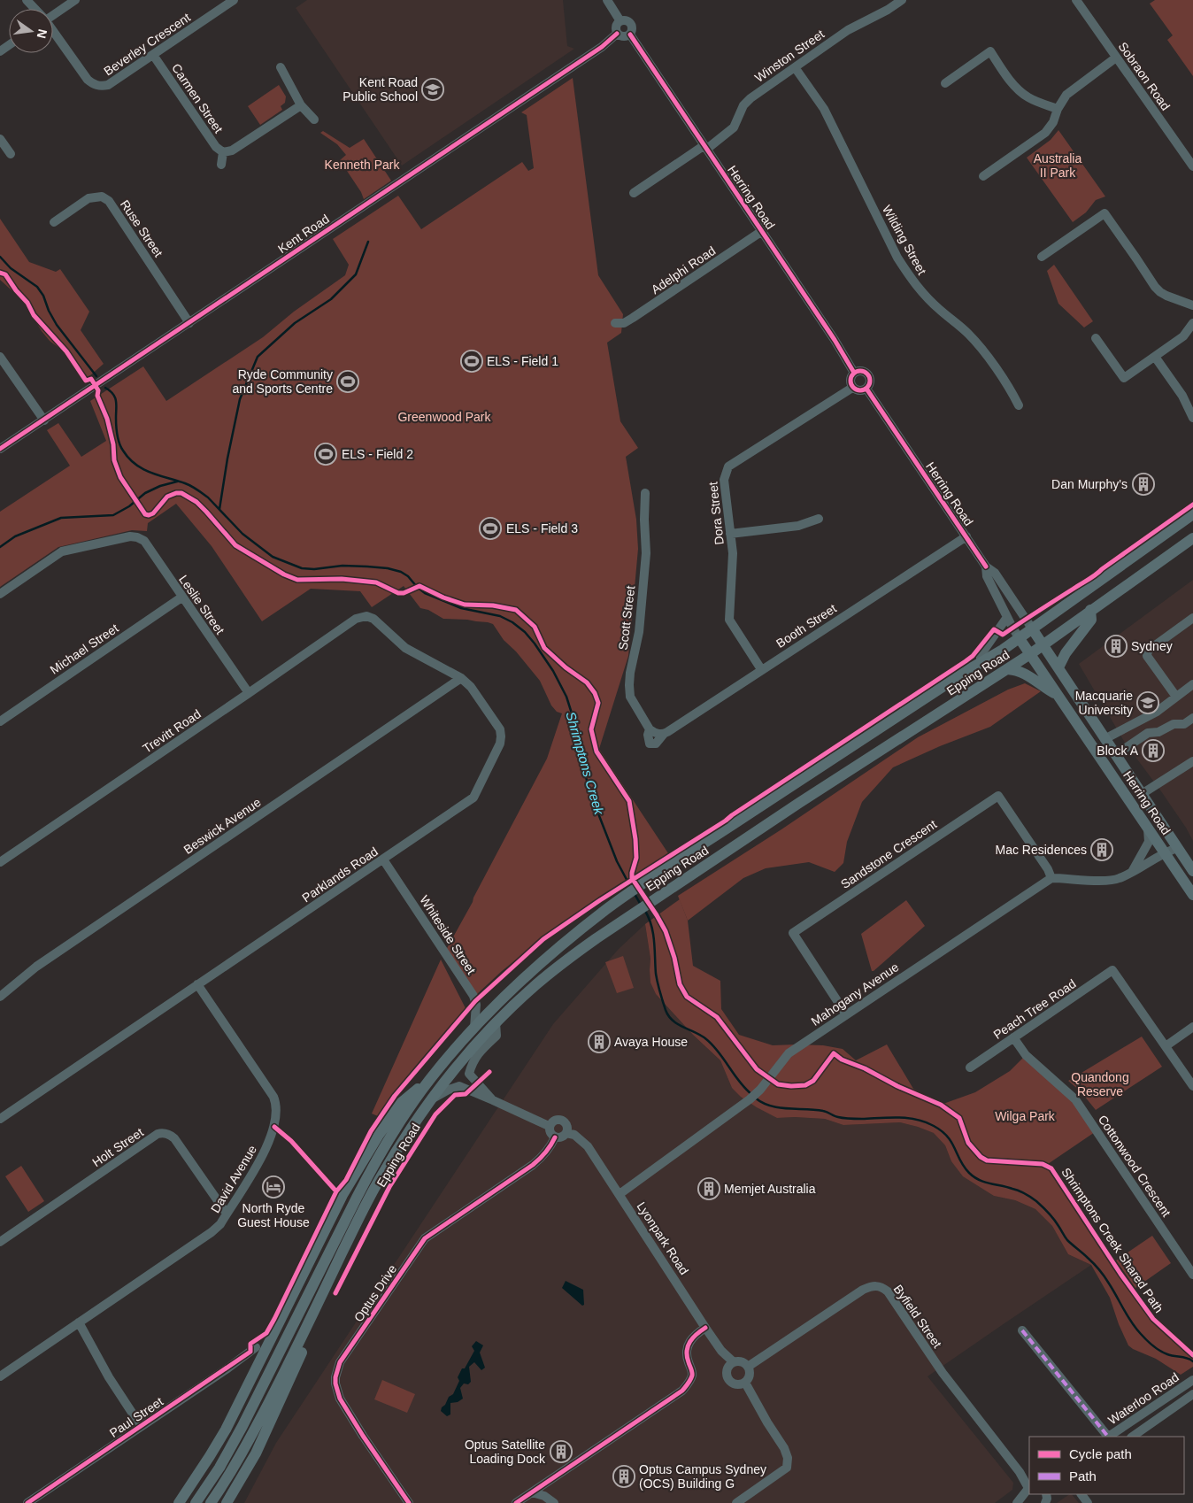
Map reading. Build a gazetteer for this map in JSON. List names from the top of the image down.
{
  "streets": {
    "main road": ["Herring Road", "Epping Road"],
    "street": [
      "Beverley Crescent",
      "Winston Street",
      "Sobraon Road",
      "Carmen Street",
      "Ruse Street",
      "Kent Road",
      "Wilding Street",
      "Adelphi Road",
      "Dora Street",
      "Leslie Street",
      "Scott Street",
      "Booth Street",
      "Michael Street",
      "Trevitt Road",
      "Beswick Avenue",
      "Sandstone Crescent",
      "Parklands Road",
      "Whiteside Street",
      "Mahogany Avenue",
      "Peach Tree Road",
      "Holt Street",
      "Cottonwood Crescent",
      "David Avenue",
      "Lyonpark Road",
      "Optus Drive",
      "Byfield Street",
      "Waterloo Road",
      "Paul Street"
    ],
    "cycle path": ["Shrimptons Creek Shared Path"]
  },
  "crossings": [
    ["Beverley Crescent", "Carmen Street"],
    ["Winston Street", "Herring Road"],
    ["Winston Street", "Wilding Street"],
    ["Herring Road", "Kent Road"],
    ["Herring Road", "Adelphi Road"],
    ["Herring Road", "Dora Street"],
    ["Herring Road", "Booth Street"],
    ["Herring Road", "Epping Road"],
    ["Ruse Street", "Kent Road"],
    ["Dora Street", "Booth Street"],
    ["Leslie Street", "Michael Street"],
    ["Leslie Street", "Trevitt Road"],
    ["Scott Street", "Booth Street"],
    ["Epping Road", "Whiteside Street"],
    ["Trevitt Road", "Parklands Road"],
    ["Beswick Avenue", "Parklands Road"],
    ["Sandstone Crescent", "Mahogany Avenue"],
    ["Parklands Road", "Whiteside Street"],
    ["Parklands Road", "David Avenue"],
    ["Mahogany Avenue", "Lyonpark Road"],
    ["Peach Tree Road", "Cottonwood Crescent"],
    ["Holt Street", "David Avenue"],
    ["Lyonpark Road", "Optus Drive"],
    ["Lyonpark Road", "Byfield Street"]
  ],
  "water": ["Shrimptons Creek"],
  "parks": [
    "Australia II Park",
    "Kenneth Park",
    "Greenwood Park",
    "Quandong Reserve",
    "Wilga Park"
  ],
  "places": {
    "school or university": ["Kent Road Public School", "Macquarie University"],
    "sports": [
      "ELS - Field 1",
      "Ryde Community and Sports Centre",
      "ELS - Field 2",
      "ELS - Field 3"
    ],
    "building": [
      "Dan Murphy's",
      "Sydney",
      "Block A",
      "Mac Residences",
      "Avaya House",
      "Memjet Australia",
      "Optus Satellite Loading Dock",
      "Optus Campus Sydney (OCS) Building G"
    ],
    "hotel": ["North Ryde Guest House"]
  },
  "legend": ["Cycle path", "Path"],
  "north": "right"
}
